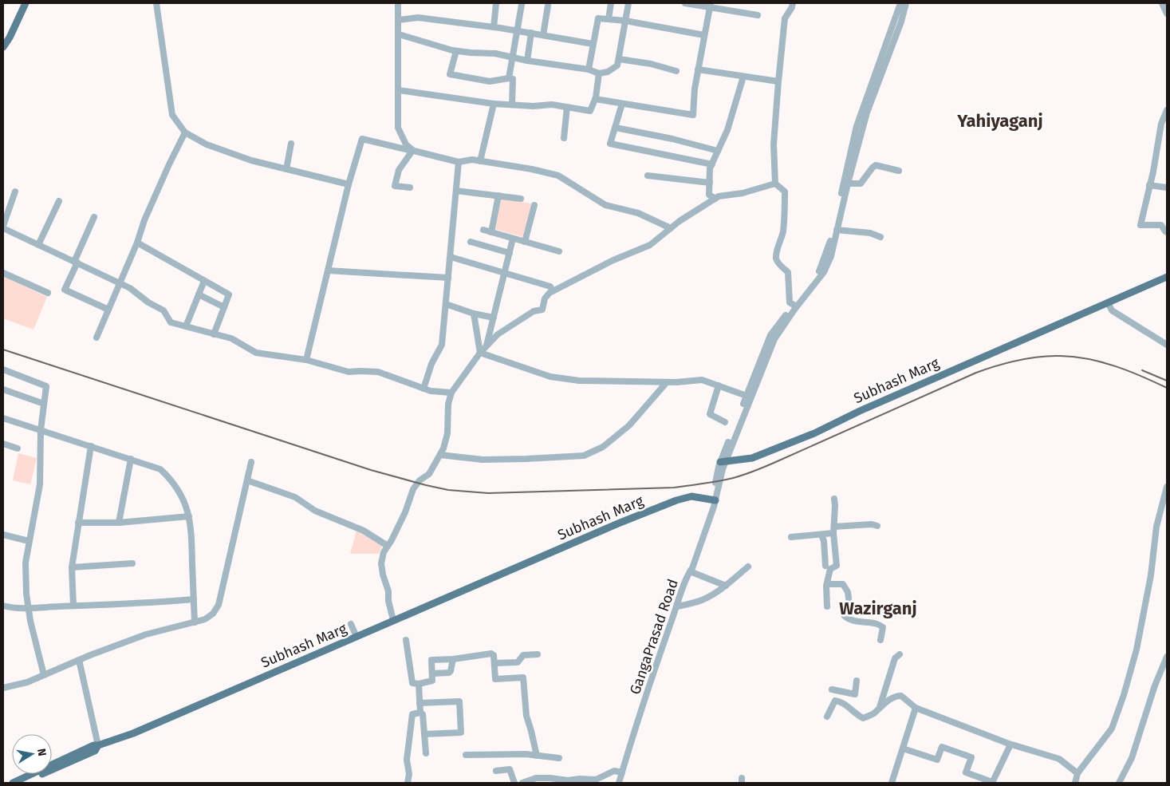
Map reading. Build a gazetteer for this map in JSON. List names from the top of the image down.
{
  "streets": {
    "main road": ["Subhash Marg"],
    "street": ["GangaPrasad Road"]
  },
  "crossings": [
    ["Subhash Marg", "GangaPrasad Road"]
  ],
  "districts": ["Yahiyaganj", "Wazirganj"],
  "north": "right"
}
